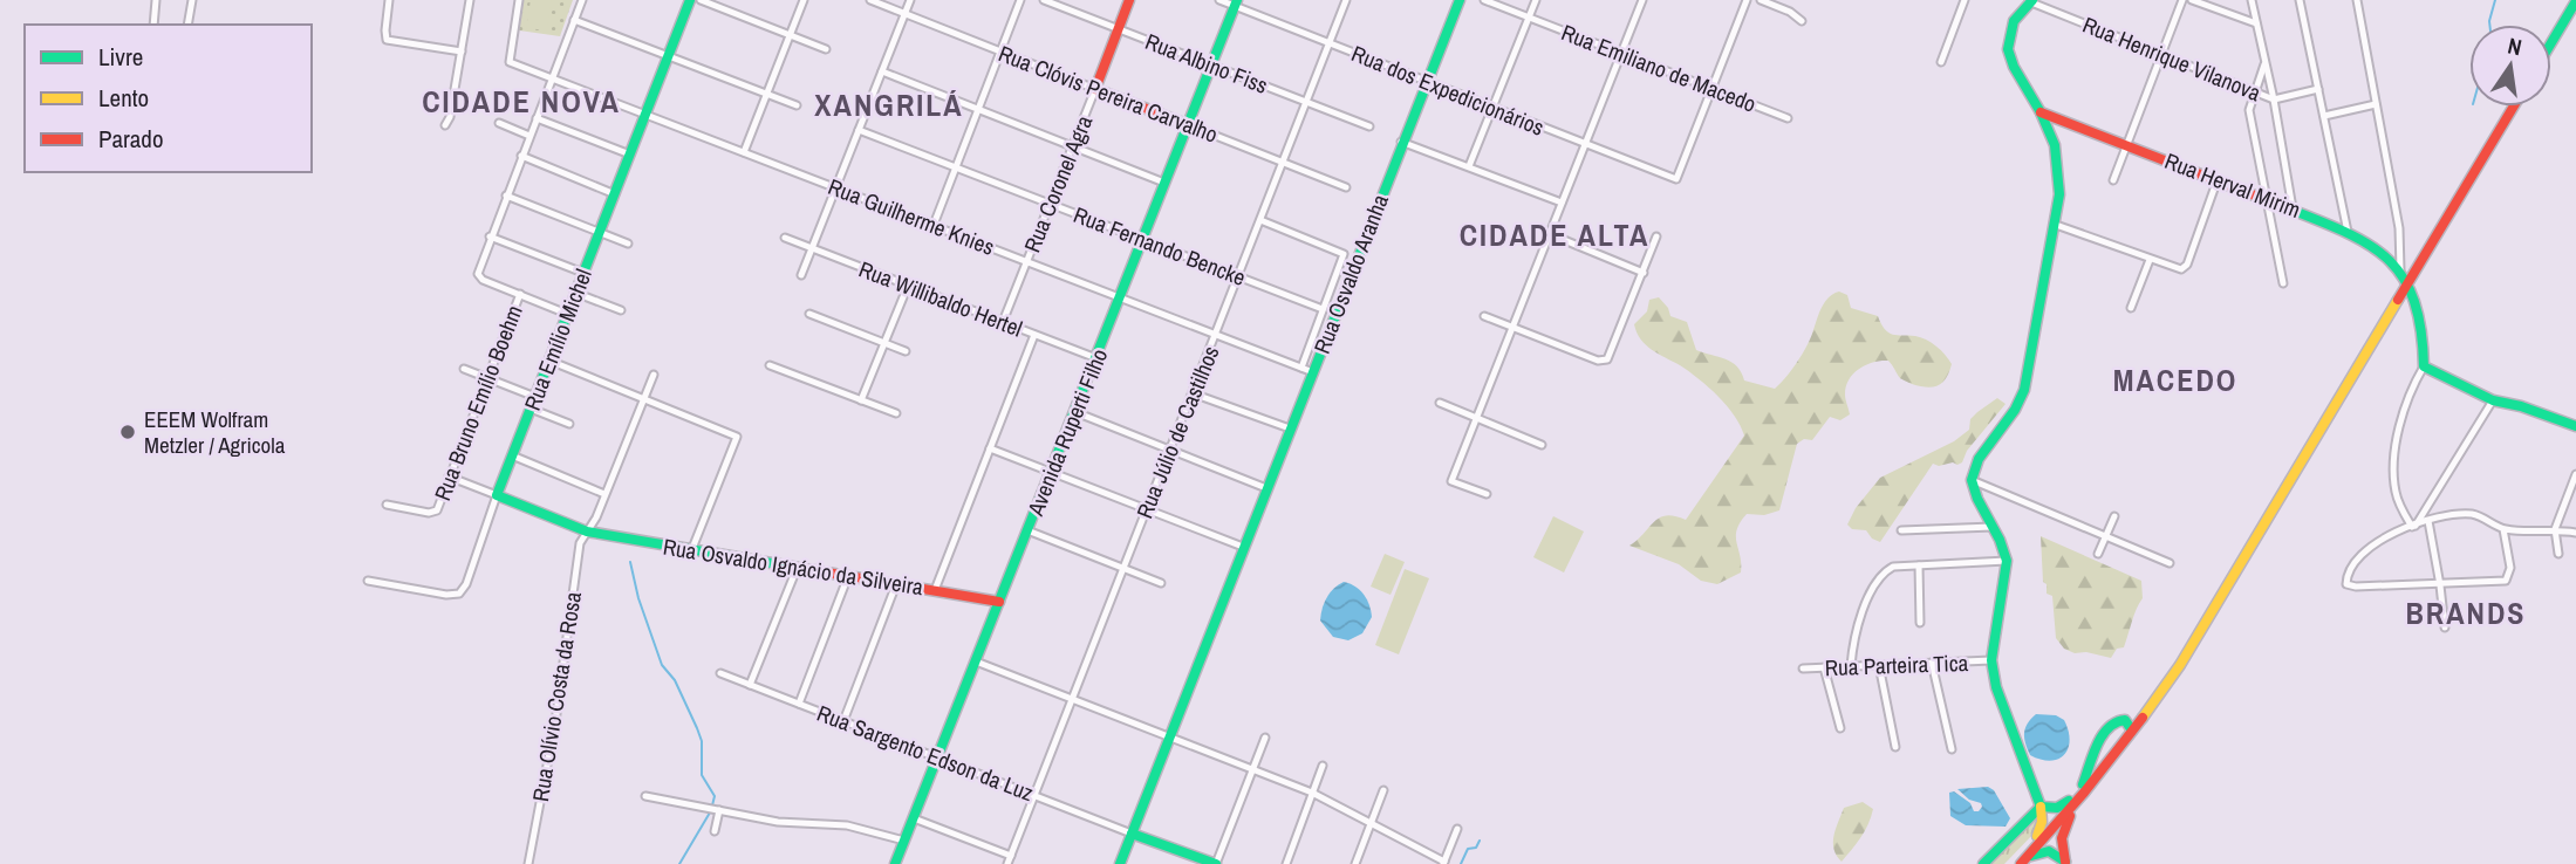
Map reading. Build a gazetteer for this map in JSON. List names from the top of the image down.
{
  "streets": {
    "main road": [
      "Rua Clóvis Pereira Carvalho",
      "Rua Coronel Agra",
      "Rua Herval Mirim",
      "Rua Osvaldo Aranha",
      "Rua Emílio Michel",
      "Avenida Ruperti Filho",
      "Rua Osvaldo Ignácio da Silveira"
    ],
    "street": [
      "Rua Henrique Vilanova",
      "Rua Albino Fiss",
      "Rua Emiliano de Macedo",
      "Rua dos Expedicionários",
      "Rua Guilherme Knies",
      "Rua Fernando Bencke",
      "Rua Willibaldo Hertel",
      "Rua Bruno Emílio Boehm",
      "Rua Júlio de Castilhos",
      "Rua Parteira Tica",
      "Rua Olívio Costa da Rosa",
      "Rua Sargento Edson da Luz"
    ]
  },
  "crossings": [
    ["Rua Albino Fiss", "Rua Coronel Agra"],
    ["Rua Albino Fiss", "Avenida Ruperti Filho"],
    ["Rua Albino Fiss", "Rua Júlio de Castilhos"],
    ["Rua Emiliano de Macedo", "Rua dos Expedicionários"],
    ["Rua dos Expedicionários", "Rua Osvaldo Aranha"],
    ["Rua dos Expedicionários", "Avenida Ruperti Filho"],
    ["Rua dos Expedicionários", "Rua Júlio de Castilhos"],
    ["Rua Clóvis Pereira Carvalho", "Rua Coronel Agra"],
    ["Rua Clóvis Pereira Carvalho", "Avenida Ruperti Filho"],
    ["Rua Clóvis Pereira Carvalho", "Rua Júlio de Castilhos"],
    ["Rua Coronel Agra", "Rua Guilherme Knies"],
    ["Rua Coronel Agra", "Rua Fernando Bencke"],
    ["Rua Coronel Agra", "Rua Willibaldo Hertel"],
    ["Rua Guilherme Knies", "Rua Osvaldo Aranha"],
    ["Rua Guilherme Knies", "Rua Emílio Michel"],
    ["Rua Guilherme Knies", "Avenida Ruperti Filho"],
    ["Rua Guilherme Knies", "Rua Júlio de Castilhos"],
    ["Rua Fernando Bencke", "Avenida Ruperti Filho"],
    ["Rua Fernando Bencke", "Rua Júlio de Castilhos"],
    ["Rua Osvaldo Aranha", "Rua Sargento Edson da Luz"],
    ["Rua Willibaldo Hertel", "Avenida Ruperti Filho"],
    ["Rua Emílio Michel", "Rua Osvaldo Ignácio da Silveira"],
    ["Avenida Ruperti Filho", "Rua Osvaldo Ignácio da Silveira"],
    ["Avenida Ruperti Filho", "Rua Sargento Edson da Luz"],
    ["Rua Júlio de Castilhos", "Rua Sargento Edson da Luz"],
    ["Rua Osvaldo Ignácio da Silveira", "Rua Olívio Costa da Rosa"]
  ],
  "districts": [
    "CIDADE NOVA",
    "XANGRILÁ",
    "CIDADE ALTA",
    "MACEDO",
    "BRANDS"
  ],
  "places": ["EEEM Wolfram Metzler / Agricola"],
  "legend": ["Livre", "Lento", "Parado"],
  "north": "top"
}
